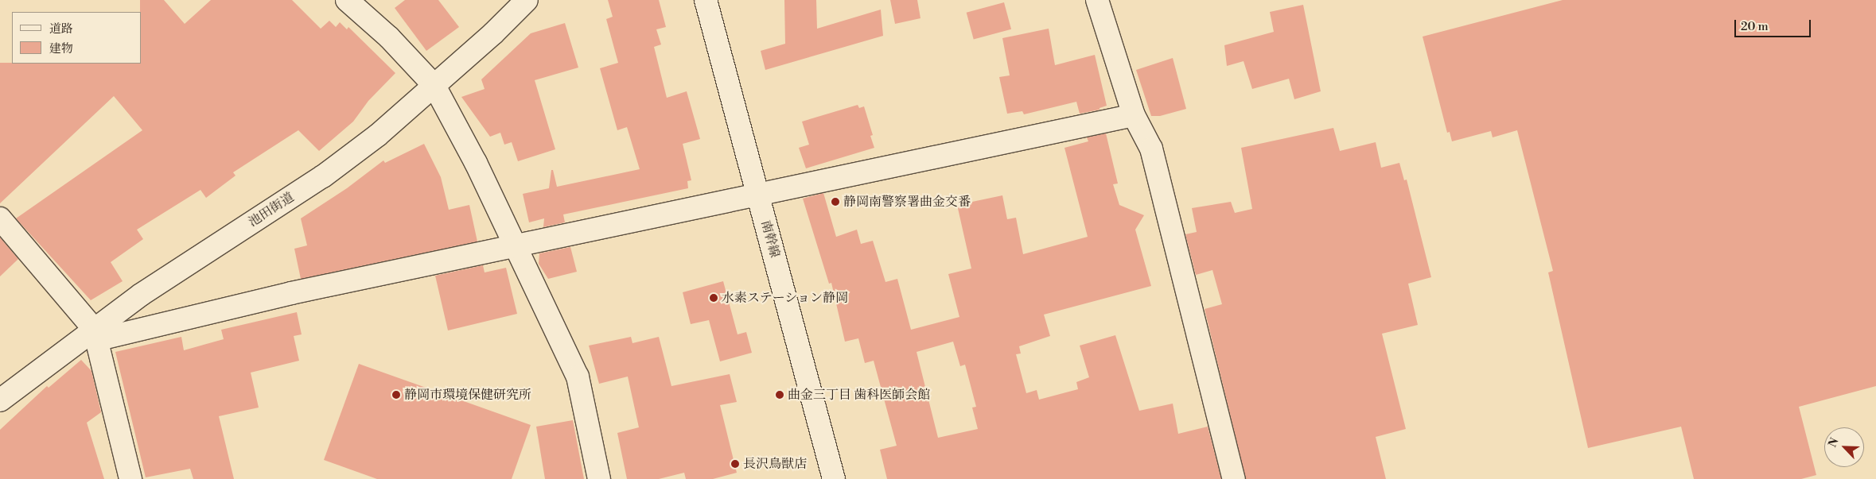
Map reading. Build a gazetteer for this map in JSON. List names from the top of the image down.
{
  "streets": {
    "street": ["池田街道", "南幹線"]
  },
  "places": [
    "静岡南警察署曲金交番",
    "水素ステーション静岡",
    "静岡市環境保健研究所",
    "曲金三丁目 歯科医師会館",
    "長沢鳥獣店"
  ],
  "legend": ["道路", "建物"],
  "scale_bar": "20 m",
  "north": "top left"
}
